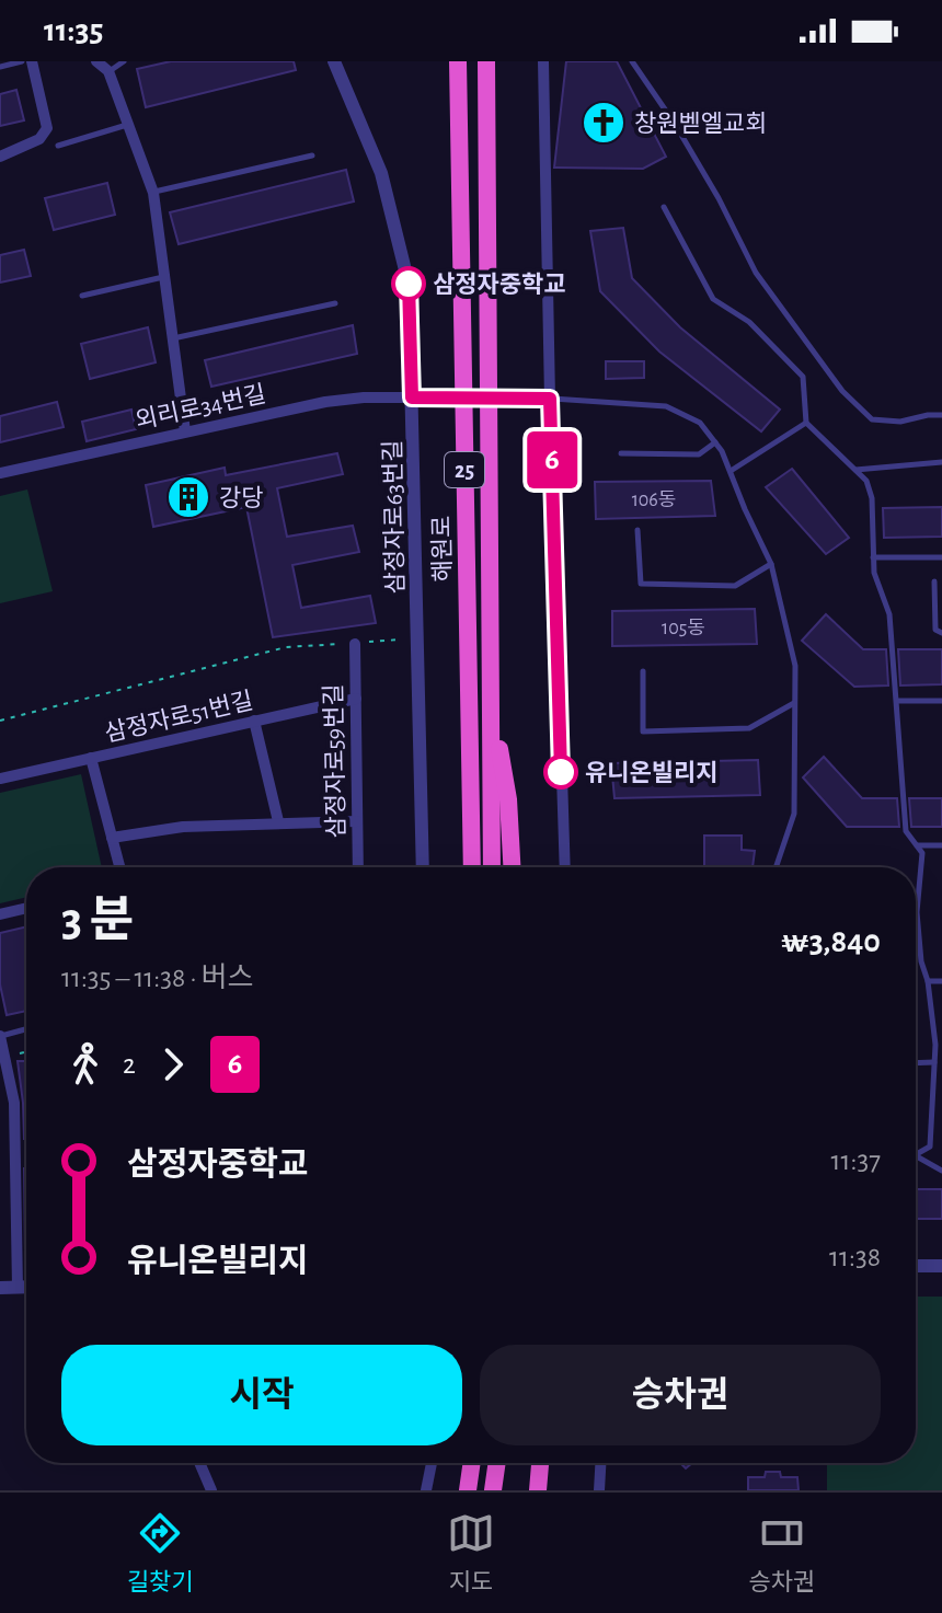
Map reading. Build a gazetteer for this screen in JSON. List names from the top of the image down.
{
  "streets": {
    "highway": ["25", "해원로"],
    "street": [
      "외리로34번길",
      "삼정자로63번길",
      "삼정자로51번길",
      "삼정자로59번길"
    ]
  },
  "crossings": [
    ["외리로34번길", "삼정자로63번길"],
    ["삼정자로51번길", "삼정자로59번길"]
  ],
  "places": {
    "church": ["창원벧엘교회"],
    "other": ["삼정자중학교", "유니온빌리지"],
    "building": ["강당"]
  },
  "lines": ["bus line 6"],
  "house_numbers": ["106동", "105동"],
  "page": {
    "status": "11:35",
    "on_map": "6",
    "heading": ["3 분", "11:35 – 11:38 · 버스", "₩3,840"],
    "legs": ["2", "6"],
    "list": [
      {
        "name": "삼정자중학교",
        "value": "11:37"
      },
      {
        "name": "유니온빌리지",
        "value": "11:38"
      }
    ],
    "buttons": ["시작", "승차권"],
    "tabs": ["길찾기", "지도", "승차권"]
  }
}
